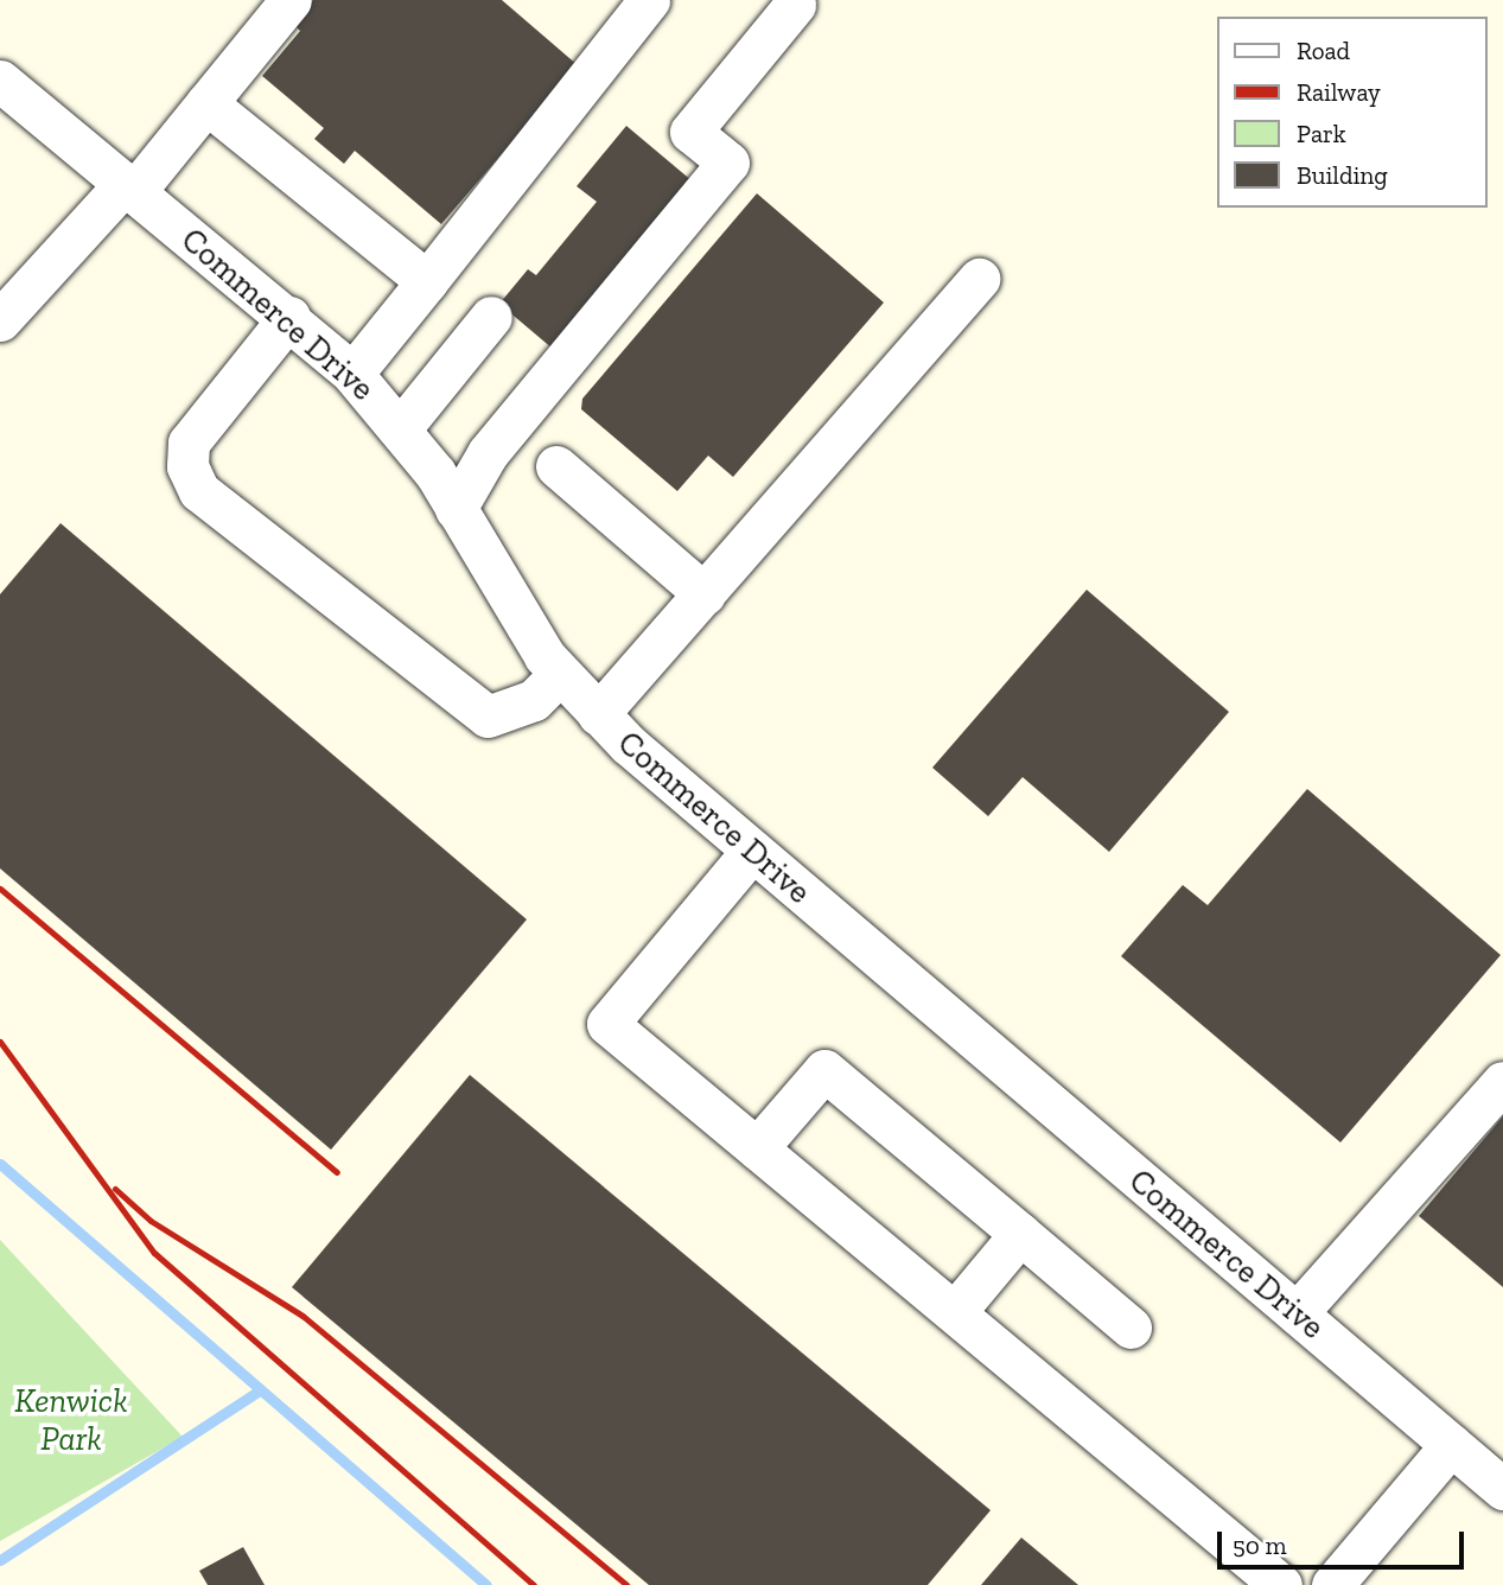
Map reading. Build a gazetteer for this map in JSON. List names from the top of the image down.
{
  "streets": {
    "street": ["Commerce Drive"]
  },
  "parks": ["Kenwick Park"],
  "legend": [
    "Road",
    "Railway",
    "Park",
    "Building"
  ],
  "scale_bar": "50 m"
}
